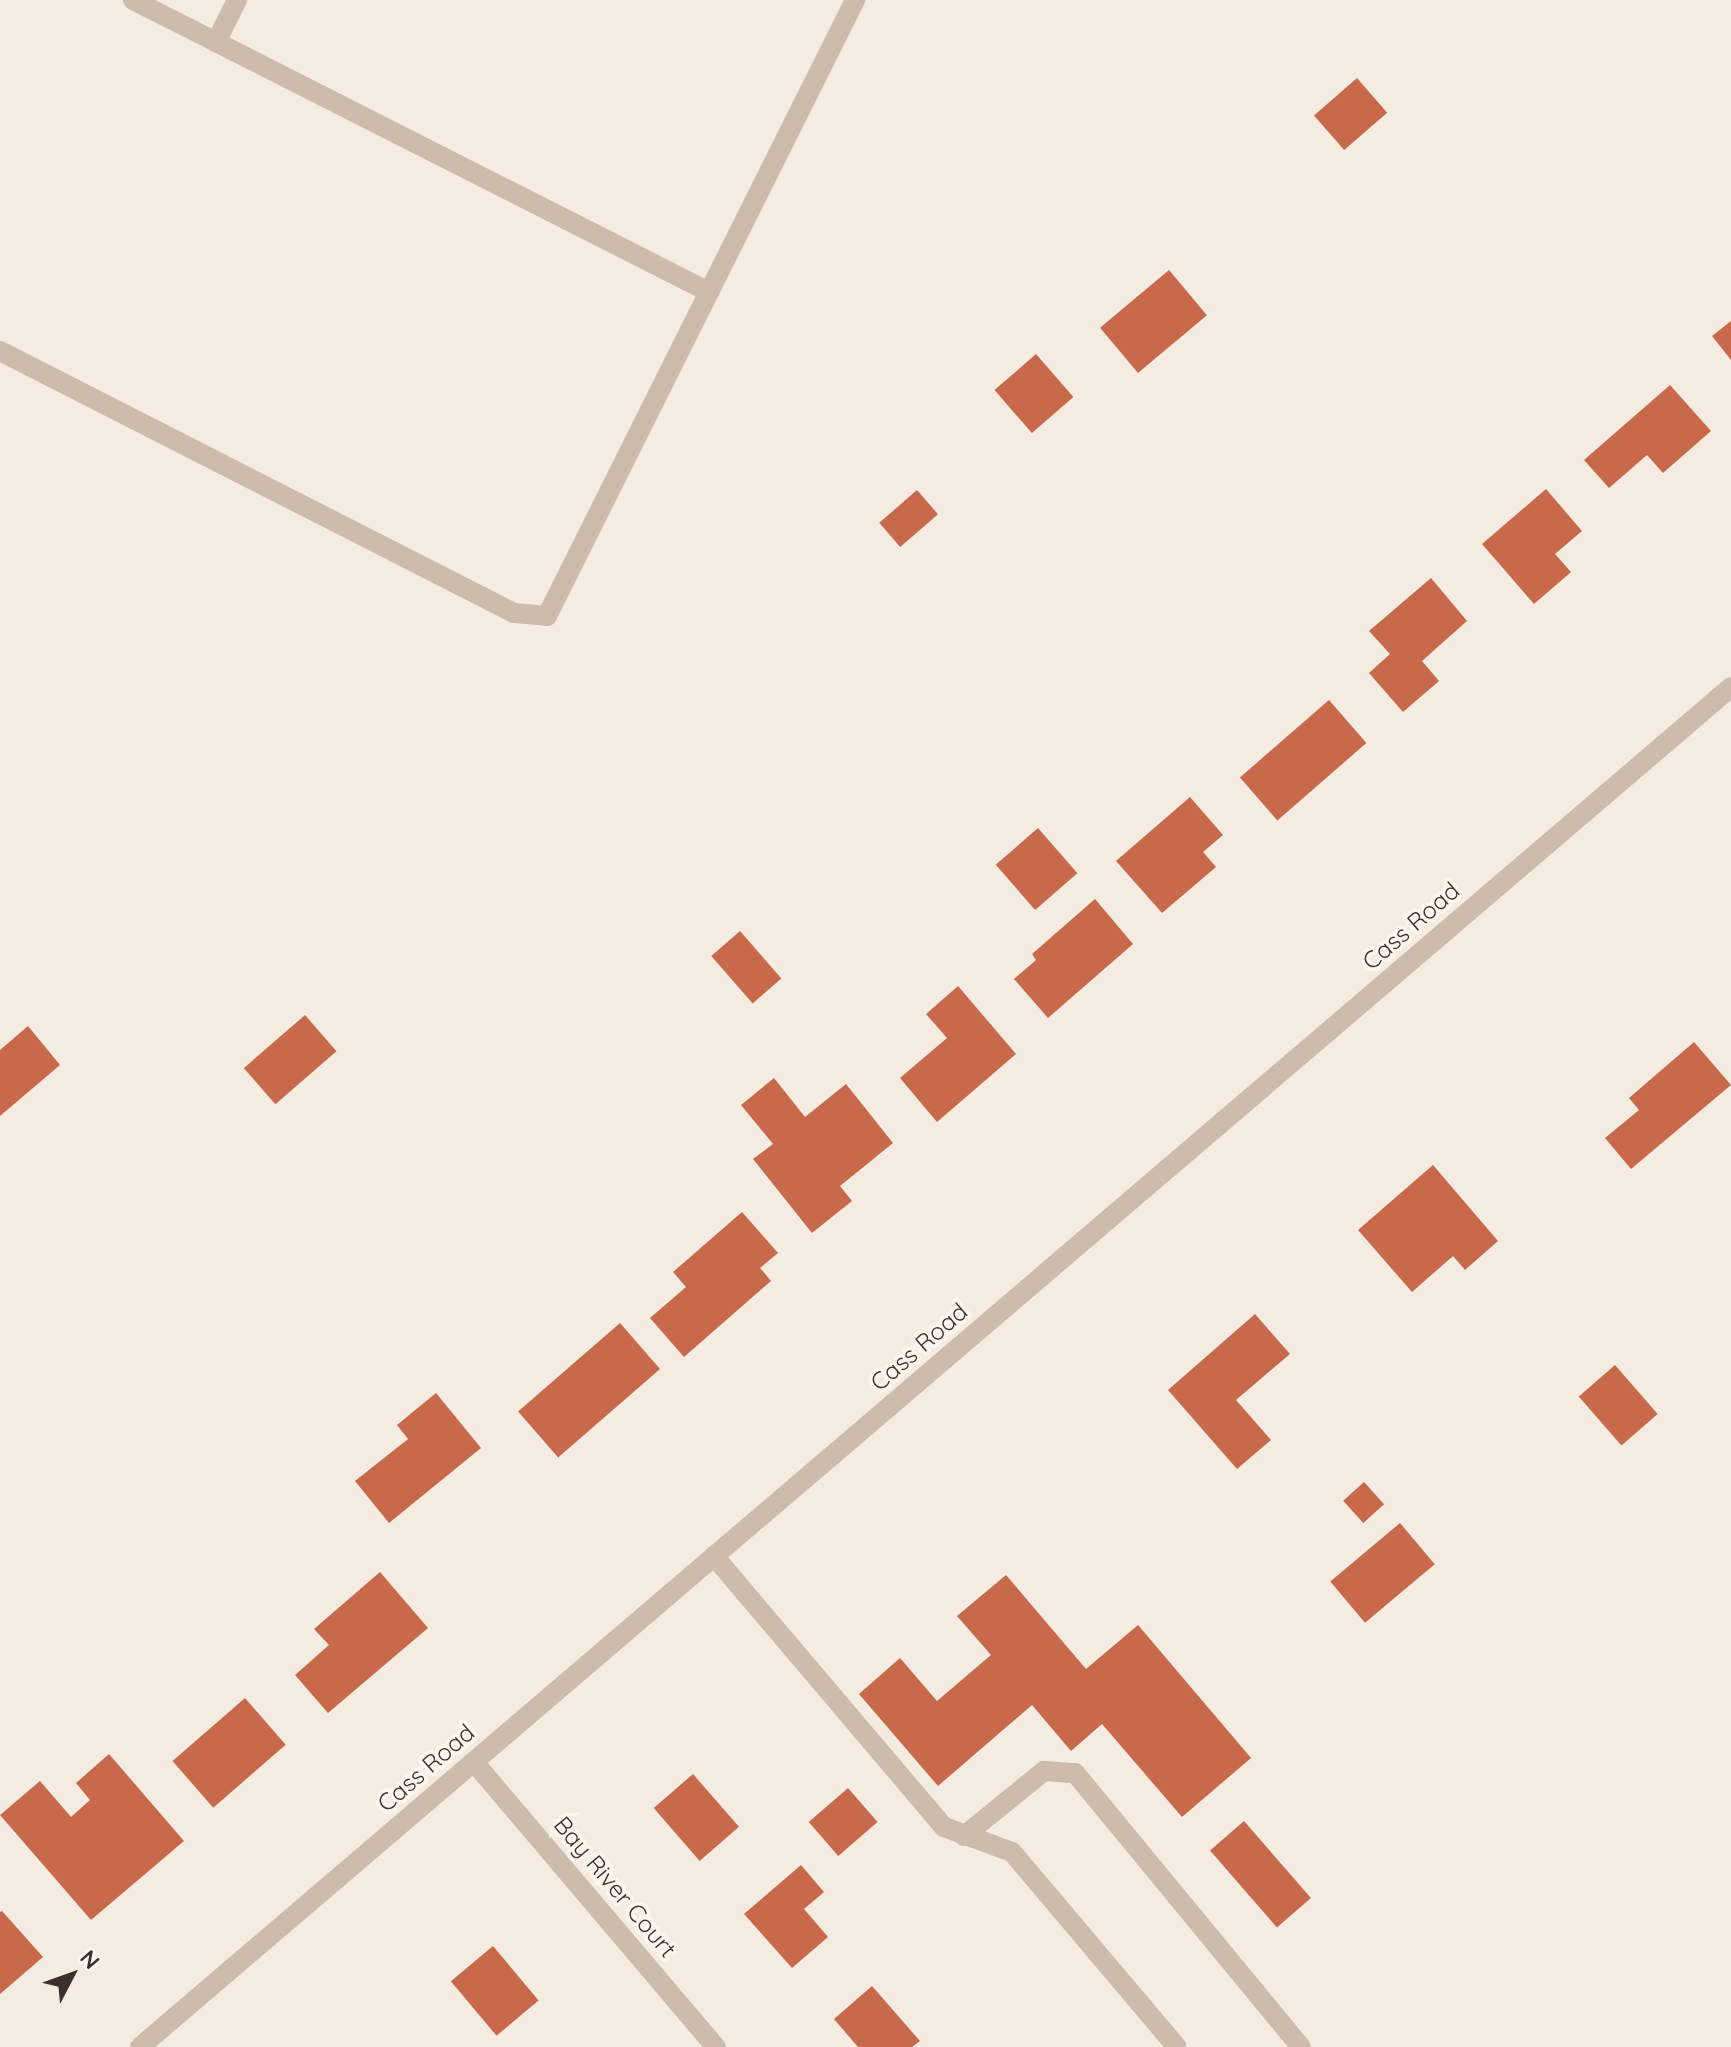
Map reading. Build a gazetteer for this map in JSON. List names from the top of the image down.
{
  "streets": {
    "street": ["Cass Road", "Bay River Court"]
  },
  "crossings": [
    ["Cass Road", "Bay River Court"]
  ],
  "north": "top right"
}
